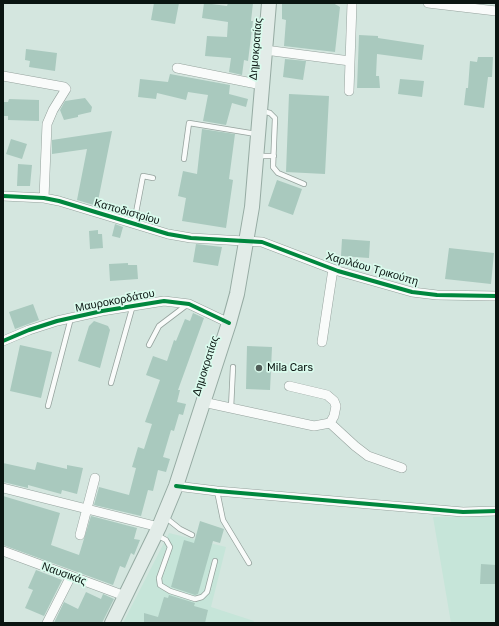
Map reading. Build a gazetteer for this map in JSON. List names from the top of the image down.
{
  "streets": {
    "main road": ["Δημοκρατίας"],
    "street": [
      "Καποδιστρίου",
      "Χαριλάου Τρικούπη",
      "Μαυροκορδάτου",
      "Ναυσικάς"
    ]
  },
  "crossings": [
    ["Δημοκρατίας", "Καποδιστρίου"],
    ["Δημοκρατίας", "Χαριλάου Τρικούπη"],
    ["Δημοκρατίας", "Μαυροκορδάτου"],
    ["Δημοκρατίας", "Ναυσικάς"],
    ["Καποδιστρίου", "Χαριλάου Τρικούπη"]
  ],
  "places": ["Mila Cars"]
}
